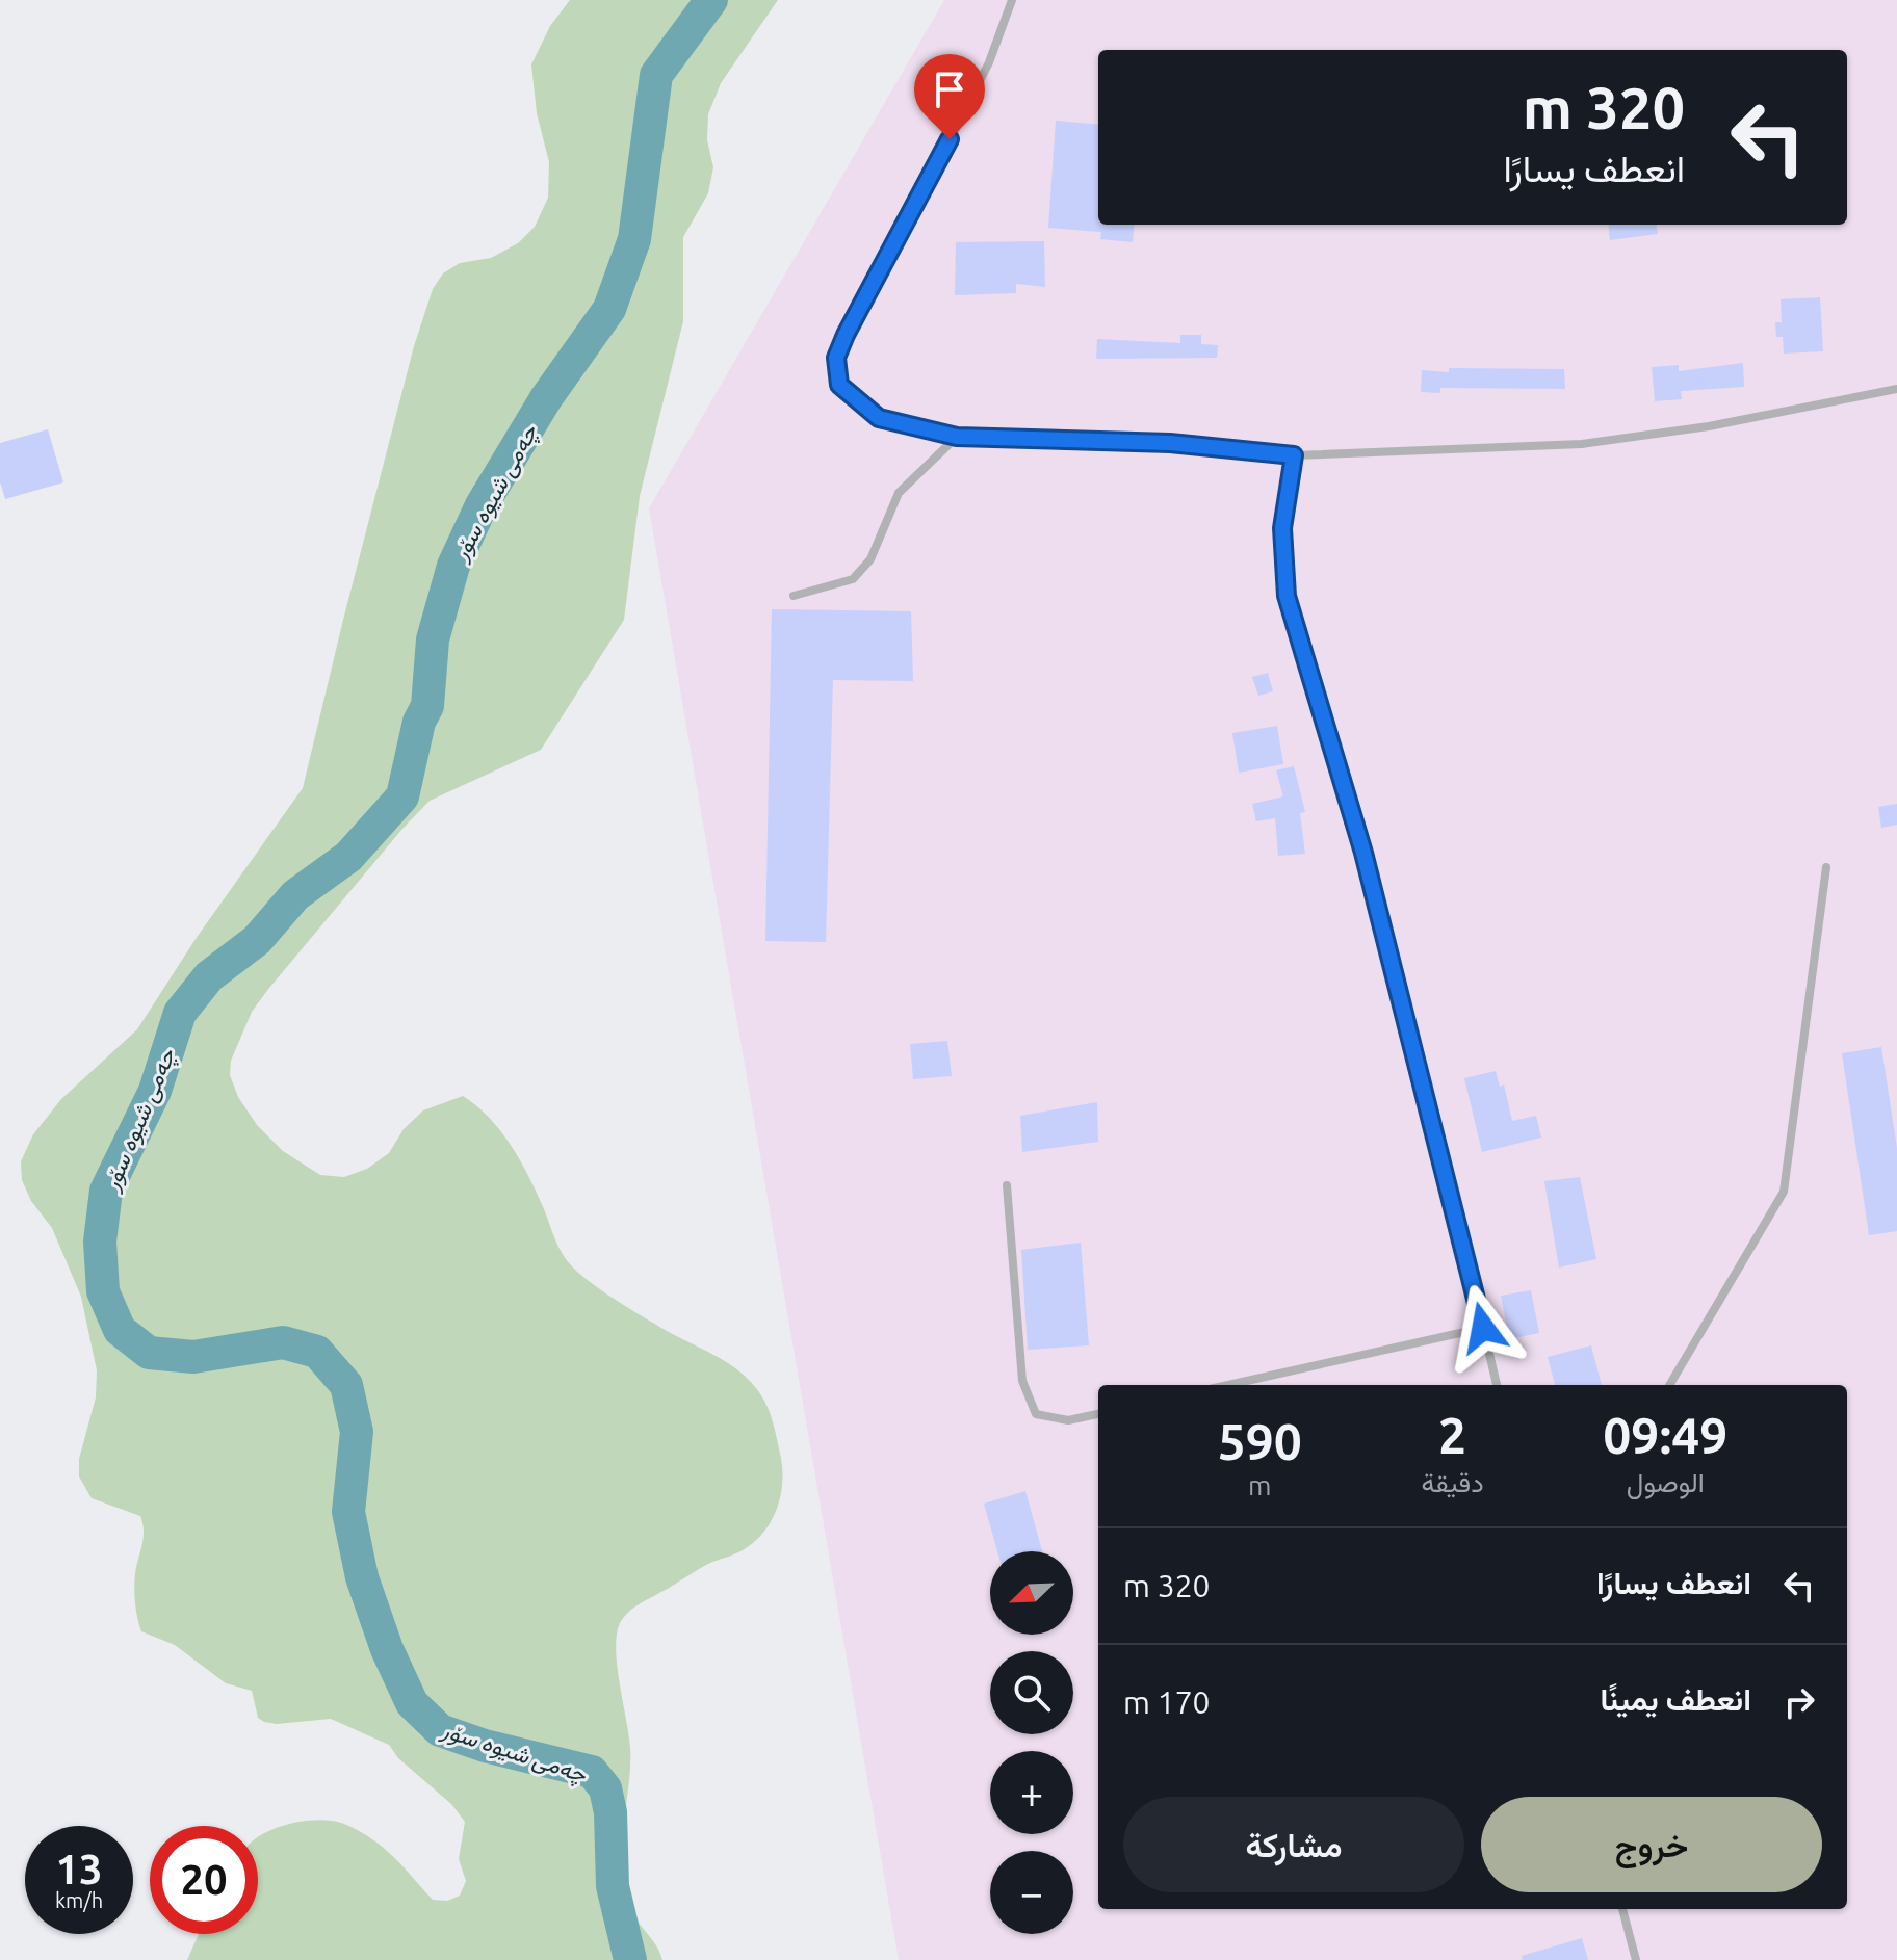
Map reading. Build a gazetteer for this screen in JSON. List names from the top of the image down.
{
  "water": ["چەمی شیوە سۆر"],
  "north": "bottom left",
  "page": {
    "turn": ["320 m", "انعطف يسارًا"],
    "eta": [
      "09:49",
      "الوصول",
      "2",
      "دقيقة",
      "590",
      "m"
    ],
    "list": [
      {
        "name": "انعطف يسارًا",
        "value": "320 m"
      },
      {
        "name": "انعطف يمينًا",
        "value": "170 m"
      }
    ],
    "map_buttons": ["+", "−"],
    "buttons": ["خروج", "مشاركة"],
    "speed": "13 km/h",
    "limit": "20"
  }
}
